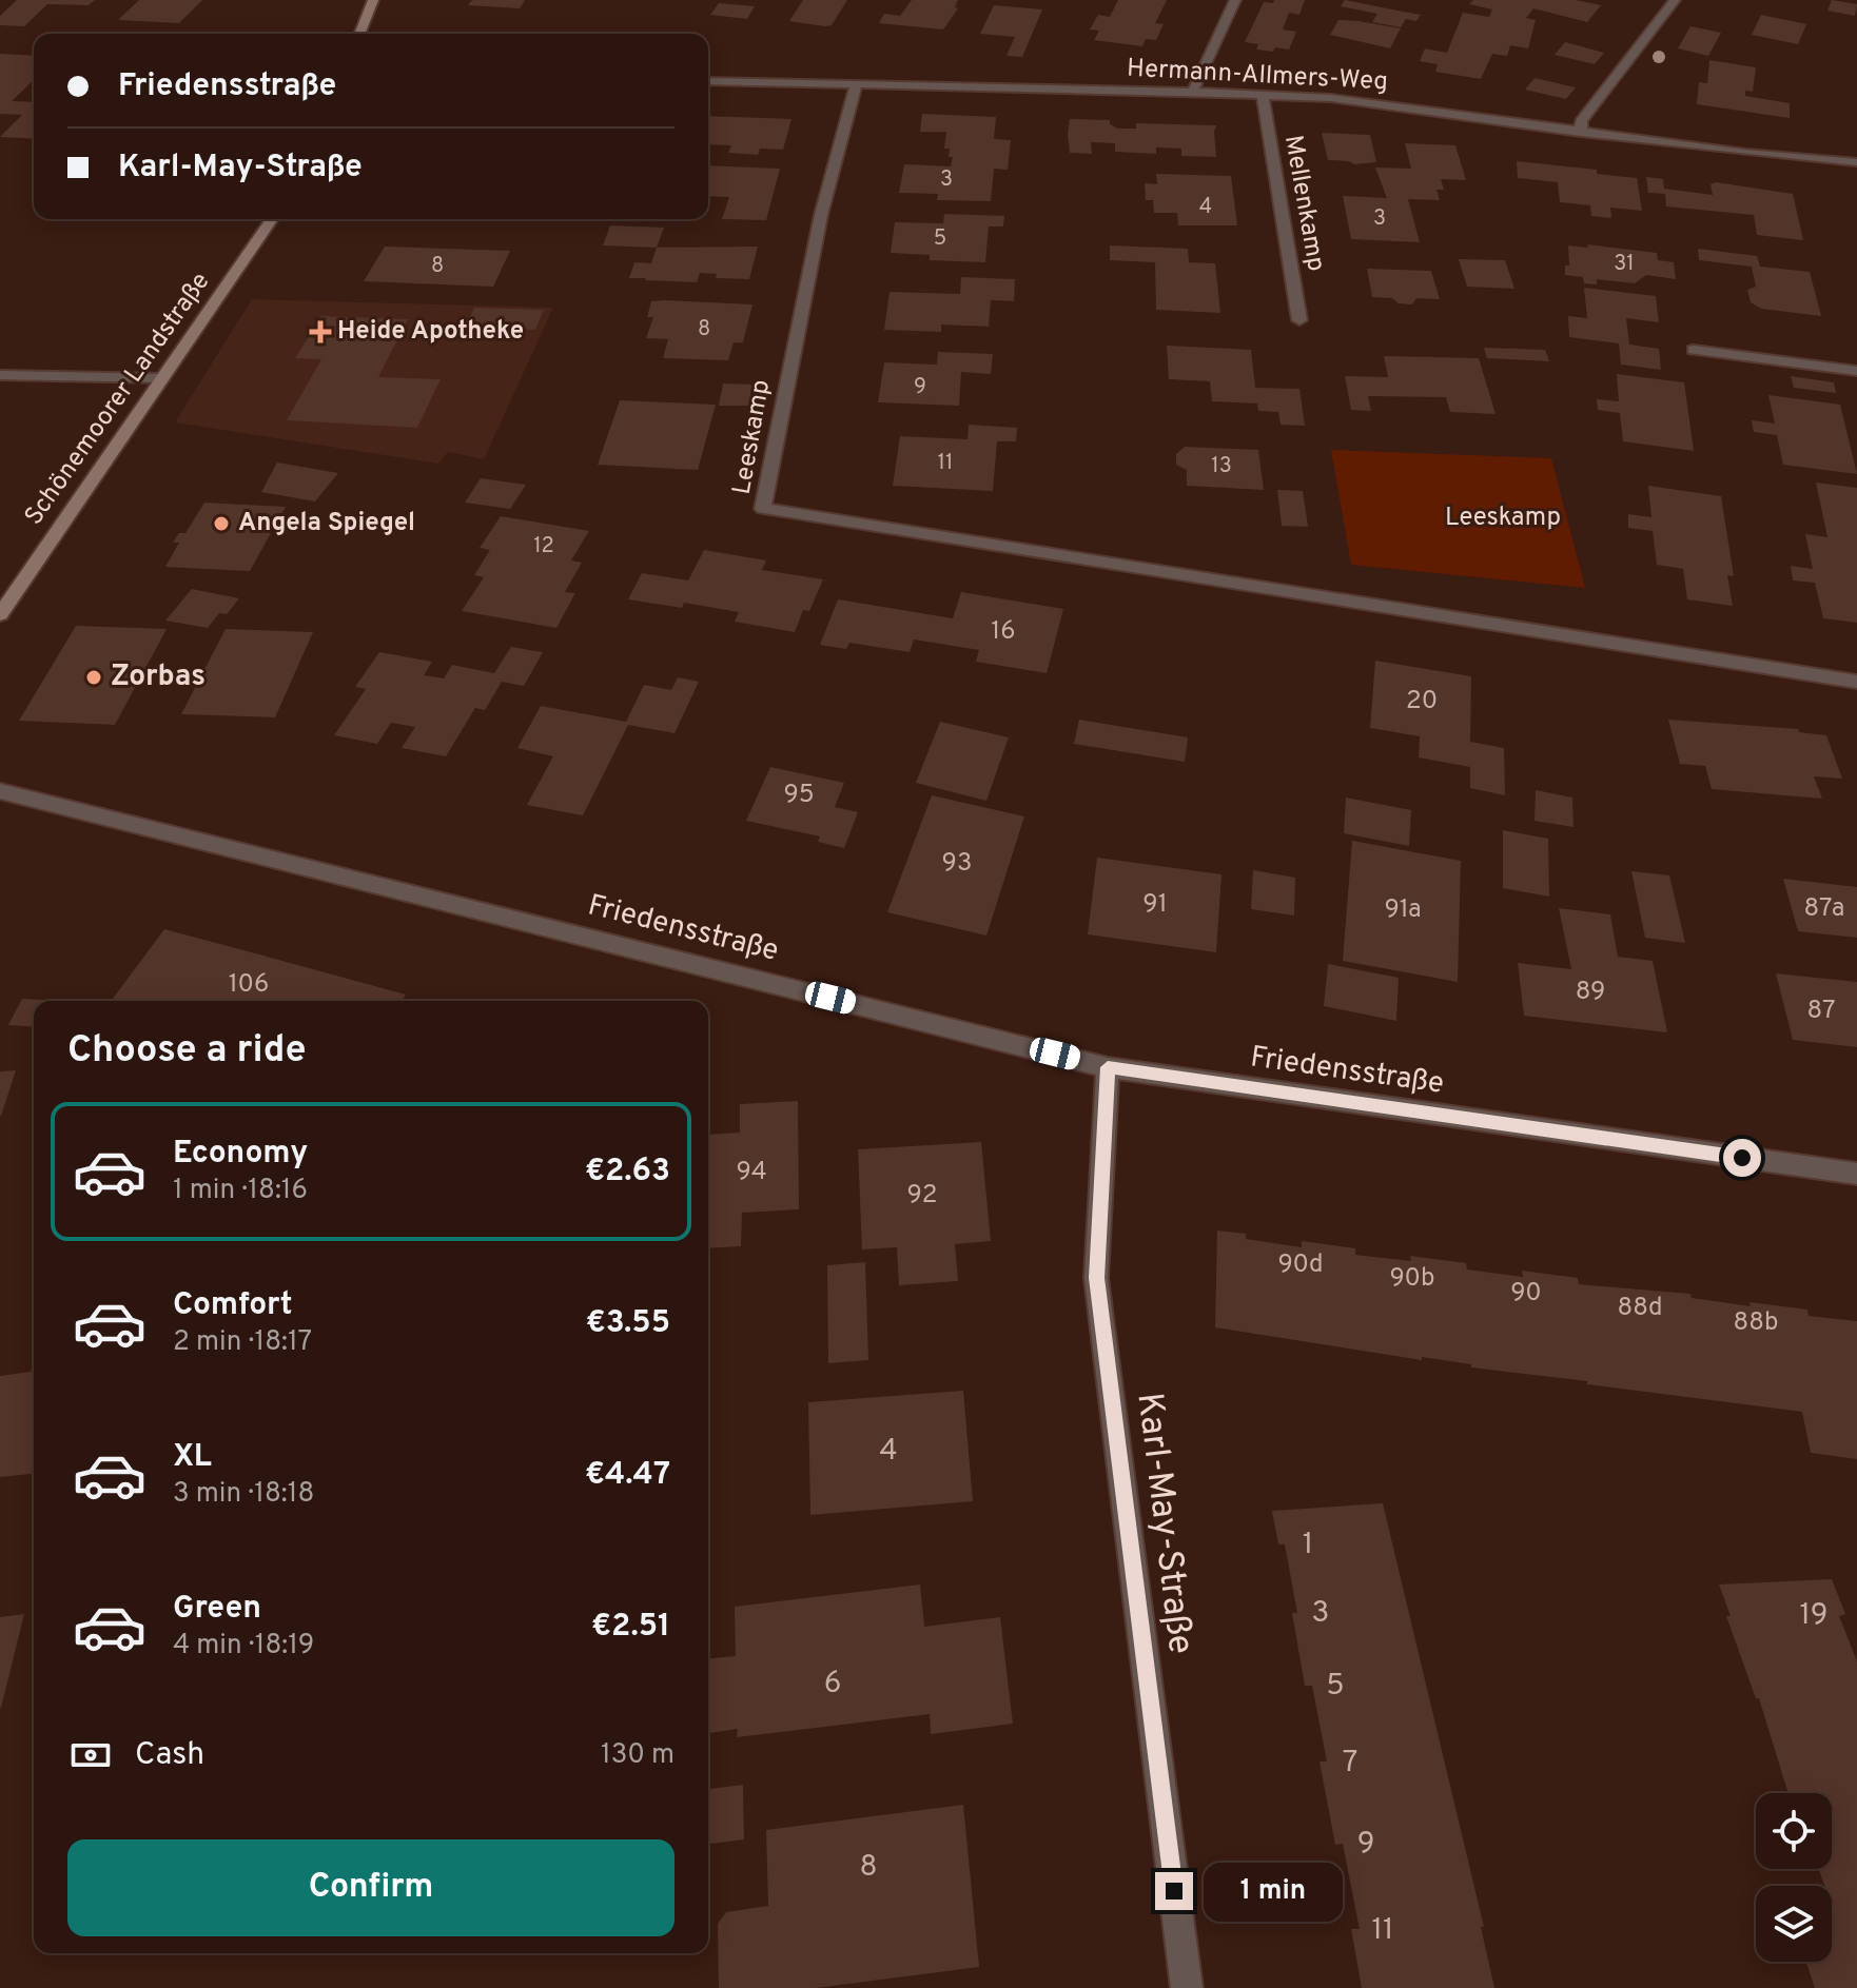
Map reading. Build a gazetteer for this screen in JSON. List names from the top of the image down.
{
  "streets": {
    "street": [
      "Hermann-Allmers-Weg",
      "Mellenkamp",
      "Schönemoorer Landstraße",
      "Leeskamp",
      "Friedensstraße",
      "Karl-May-Straße"
    ]
  },
  "crossings": [
    ["Hermann-Allmers-Weg", "Mellenkamp"],
    ["Hermann-Allmers-Weg", "Leeskamp"],
    ["Friedensstraße", "Karl-May-Straße"]
  ],
  "parks": ["Leeskamp"],
  "places": {
    "health": ["Heide Apotheke"],
    "other": ["Angela Spiegel", "Zorbas"]
  },
  "house_numbers": [
    "3",
    "4",
    "3",
    "5",
    "31",
    "8",
    "8",
    "9",
    "11",
    "13",
    "12",
    "16",
    "20",
    "95",
    "93",
    "91",
    "87a",
    "91a",
    "106",
    "89",
    "87",
    "94",
    "92",
    "90d",
    "90b",
    "90",
    "88d",
    "88b",
    "4",
    "1",
    "3",
    "19",
    "6",
    "5",
    "7",
    "9",
    "8",
    "11"
  ],
  "page": {
    "banner": ["Friedensstraße", "Karl-May-Straße"],
    "heading": "Choose a ride",
    "list": [
      {
        "name": "Economy",
        "note": "1 min · 18:16",
        "value": "€2.63"
      },
      {
        "name": "Comfort",
        "note": "2 min · 18:17",
        "value": "€3.55"
      },
      {
        "name": "XL",
        "note": "3 min · 18:18",
        "value": "€4.47"
      },
      {
        "name": "Green",
        "note": "4 min · 18:19",
        "value": "€2.51"
      }
    ],
    "pay": ["Cash", "130 m"],
    "buttons": "Confirm",
    "bubble": "1 min"
  }
}
